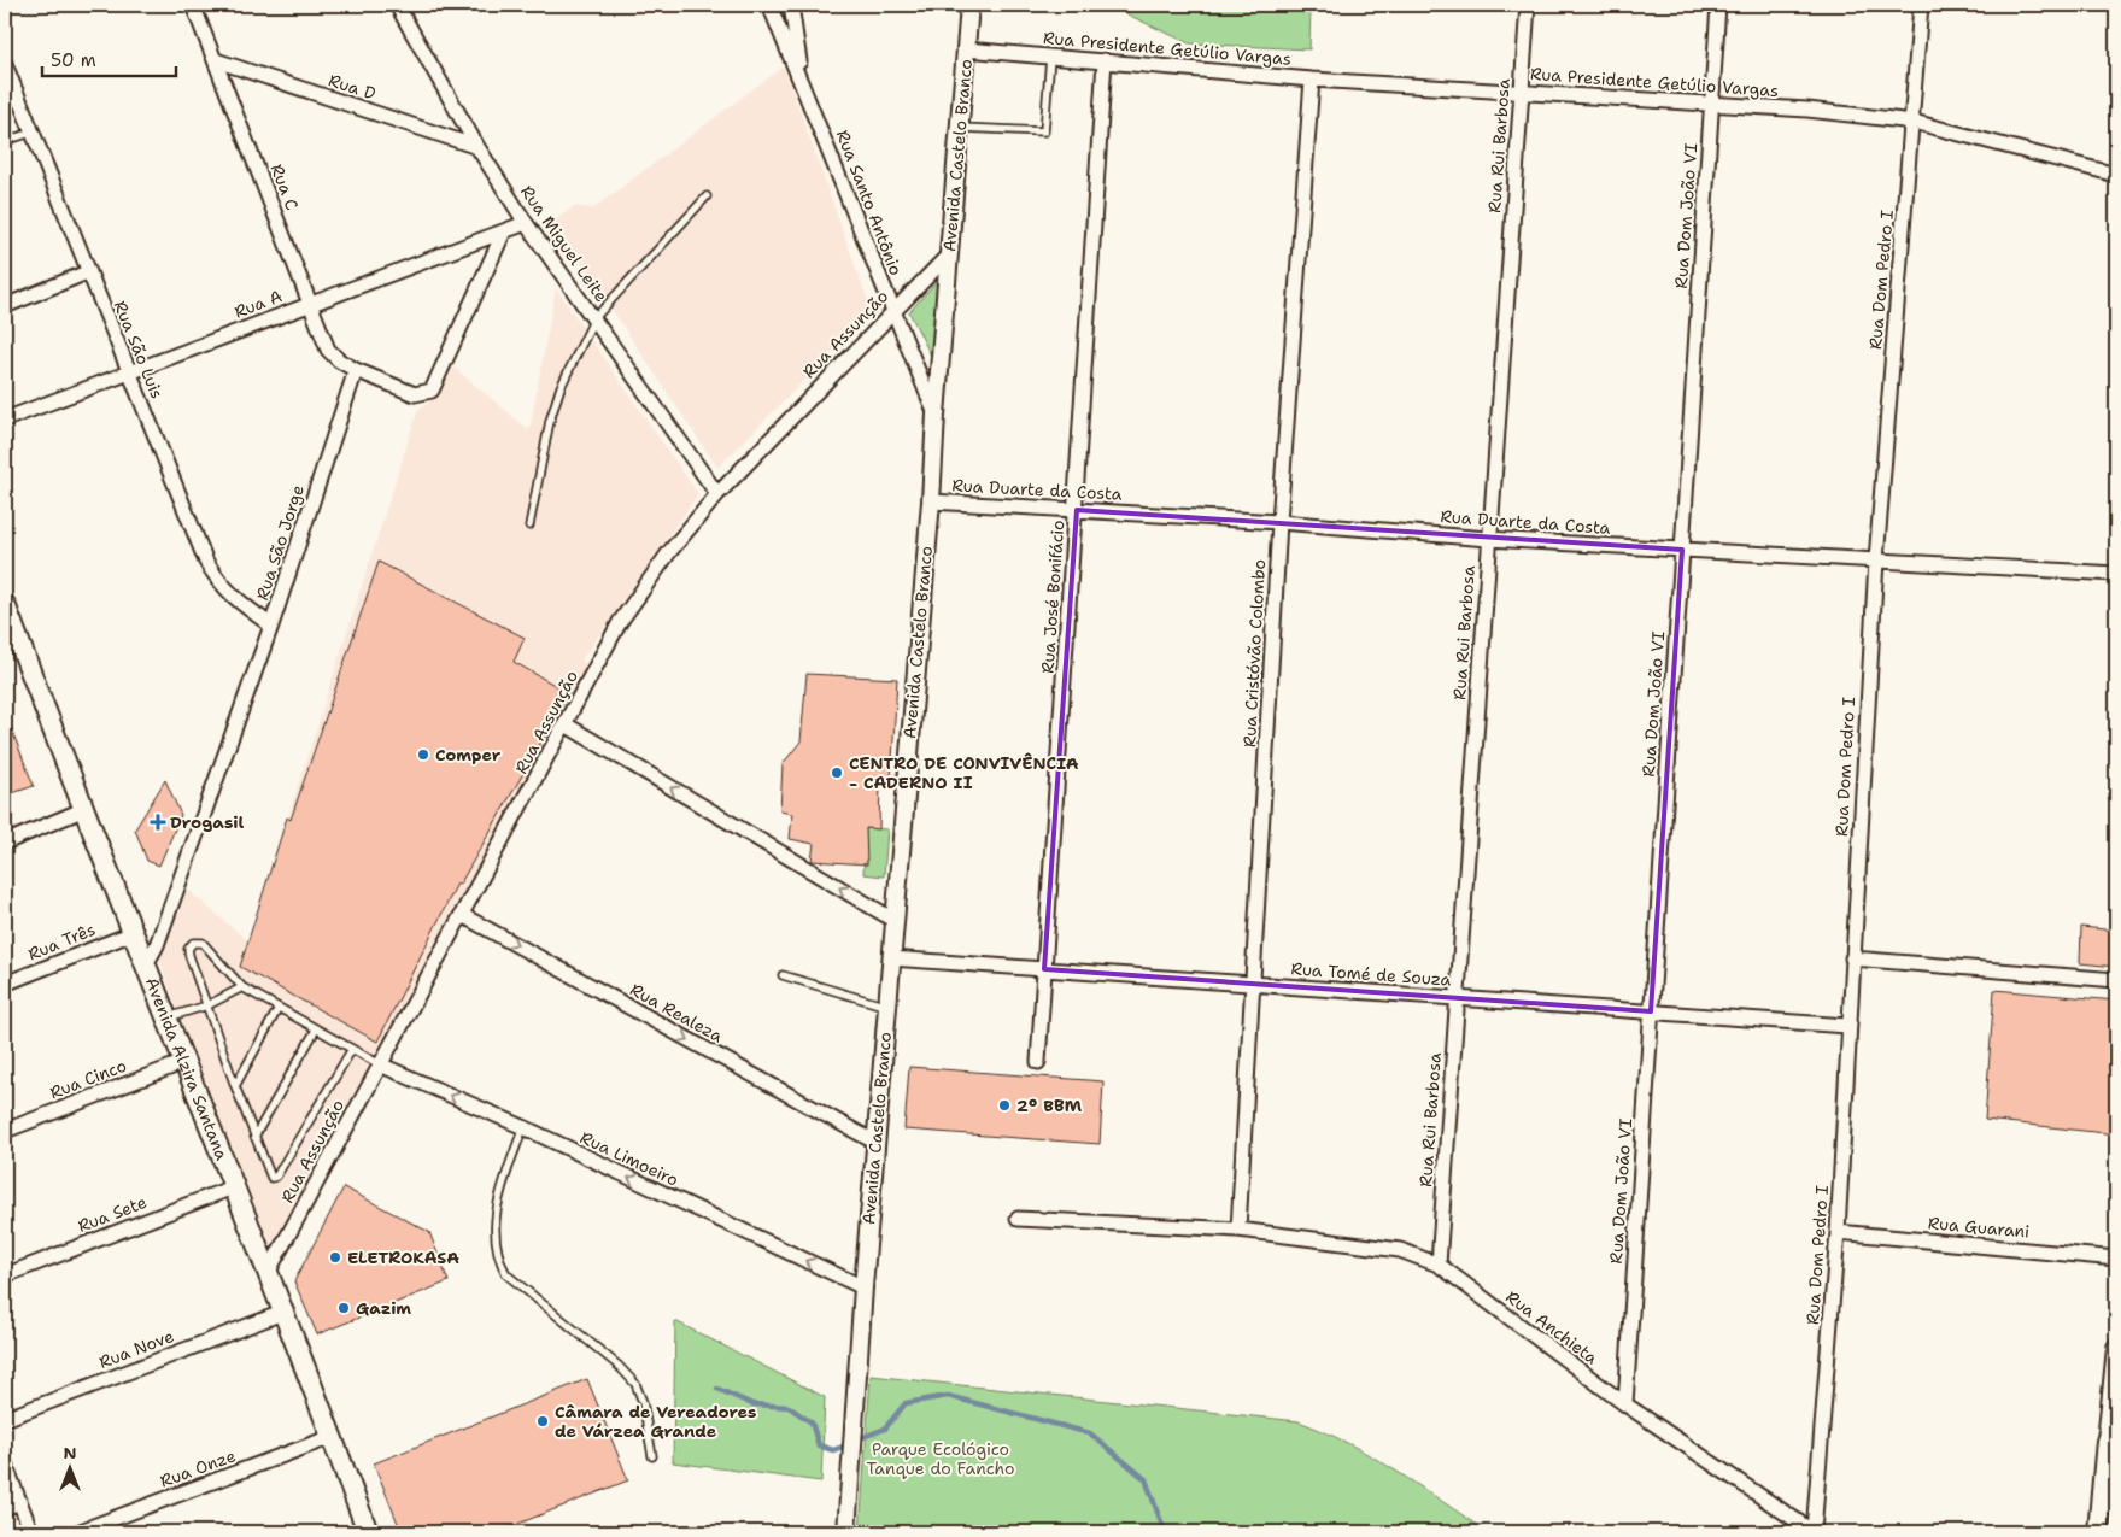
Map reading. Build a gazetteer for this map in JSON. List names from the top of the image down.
{
  "streets": {
    "main road": ["Avenida Alzira Santana"],
    "street": [
      "Rua Presidente Getúlio Vargas",
      "Rua D",
      "Rua Rui Barbosa",
      "Avenida Castelo Branco",
      "Rua C",
      "Rua Santo Antônio",
      "Rua Dom João VI",
      "Rua Miguel Leite",
      "Rua Dom Pedro I",
      "Rua A",
      "Rua Assunção",
      "Rua São Luis",
      "Rua Duarte da Costa",
      "Rua São Jorge",
      "Rua José Bonifácio",
      "Rua Cristóvão Colombo",
      "Rua Três",
      "Rua Tomé de Souza",
      "Rua Realeza",
      "Rua Cinco",
      "Rua Limoeiro",
      "Rua Sete",
      "Rua Guarani",
      "Rua Anchieta",
      "Rua Nove",
      "Rua Onze"
    ]
  },
  "crossings": [
    ["Rua Presidente Getúlio Vargas", "Rua Rui Barbosa"],
    ["Rua Presidente Getúlio Vargas", "Avenida Castelo Branco"],
    ["Rua Presidente Getúlio Vargas", "Rua Dom João VI"],
    ["Rua Presidente Getúlio Vargas", "Rua Dom Pedro I"],
    ["Rua Presidente Getúlio Vargas", "Rua José Bonifácio"],
    ["Rua Presidente Getúlio Vargas", "Rua Cristóvão Colombo"],
    ["Rua D", "Rua C"],
    ["Rua D", "Rua Miguel Leite"],
    ["Rua Rui Barbosa", "Rua Duarte da Costa"],
    ["Rua Rui Barbosa", "Rua Tomé de Souza"],
    ["Rua Rui Barbosa", "Rua Anchieta"],
    ["Avenida Castelo Branco", "Rua Santo Antônio"],
    ["Avenida Castelo Branco", "Rua Assunção"],
    ["Avenida Castelo Branco", "Rua Duarte da Costa"],
    ["Avenida Castelo Branco", "Rua Tomé de Souza"],
    ["Avenida Castelo Branco", "Rua Realeza"],
    ["Avenida Castelo Branco", "Rua Limoeiro"],
    ["Rua C", "Rua A"],
    ["Rua C", "Rua São Jorge"],
    ["Rua Santo Antônio", "Rua Assunção"],
    ["Rua Dom João VI", "Rua Duarte da Costa"],
    ["Rua Dom João VI", "Rua Tomé de Souza"],
    ["Rua Dom João VI", "Rua Anchieta"],
    ["Rua Miguel Leite", "Rua A"],
    ["Rua Miguel Leite", "Rua Assunção"],
    ["Rua Dom Pedro I", "Rua Duarte da Costa"],
    ["Rua Dom Pedro I", "Rua Tomé de Souza"],
    ["Rua Dom Pedro I", "Rua Guarani"],
    ["Rua Dom Pedro I", "Rua Anchieta"],
    ["Rua A", "Rua São Luis"],
    ["Rua Assunção", "Rua Realeza"],
    ["Rua Assunção", "Avenida Alzira Santana"],
    ["Rua Assunção", "Rua Limoeiro"],
    ["Rua São Luis", "Rua São Jorge"],
    ["Rua Duarte da Costa", "Rua José Bonifácio"],
    ["Rua Duarte da Costa", "Rua Cristóvão Colombo"],
    ["Rua São Jorge", "Avenida Alzira Santana"],
    ["Rua José Bonifácio", "Rua Tomé de Souza"],
    ["Rua Cristóvão Colombo", "Rua Tomé de Souza"],
    ["Rua Cristóvão Colombo", "Rua Anchieta"],
    ["Rua Três", "Avenida Alzira Santana"],
    ["Avenida Alzira Santana", "Rua Cinco"],
    ["Avenida Alzira Santana", "Rua Sete"],
    ["Avenida Alzira Santana", "Rua Nove"],
    ["Avenida Alzira Santana", "Rua Onze"]
  ],
  "one_way": ["Rua Realeza", "Rua Limoeiro"],
  "parks": ["Parque Ecológico Tanque do Fancho"],
  "places": {
    "other": [
      "Comper",
      "CENTRO DE CONVIVÊNCIA - CADERNO II",
      "2º BBM",
      "ELETROKASA",
      "Gazim",
      "Câmara de Vereadores de Várzea Grande"
    ],
    "health": ["Drogasil"]
  },
  "scale_bar": "50 m",
  "north": "top"
}
